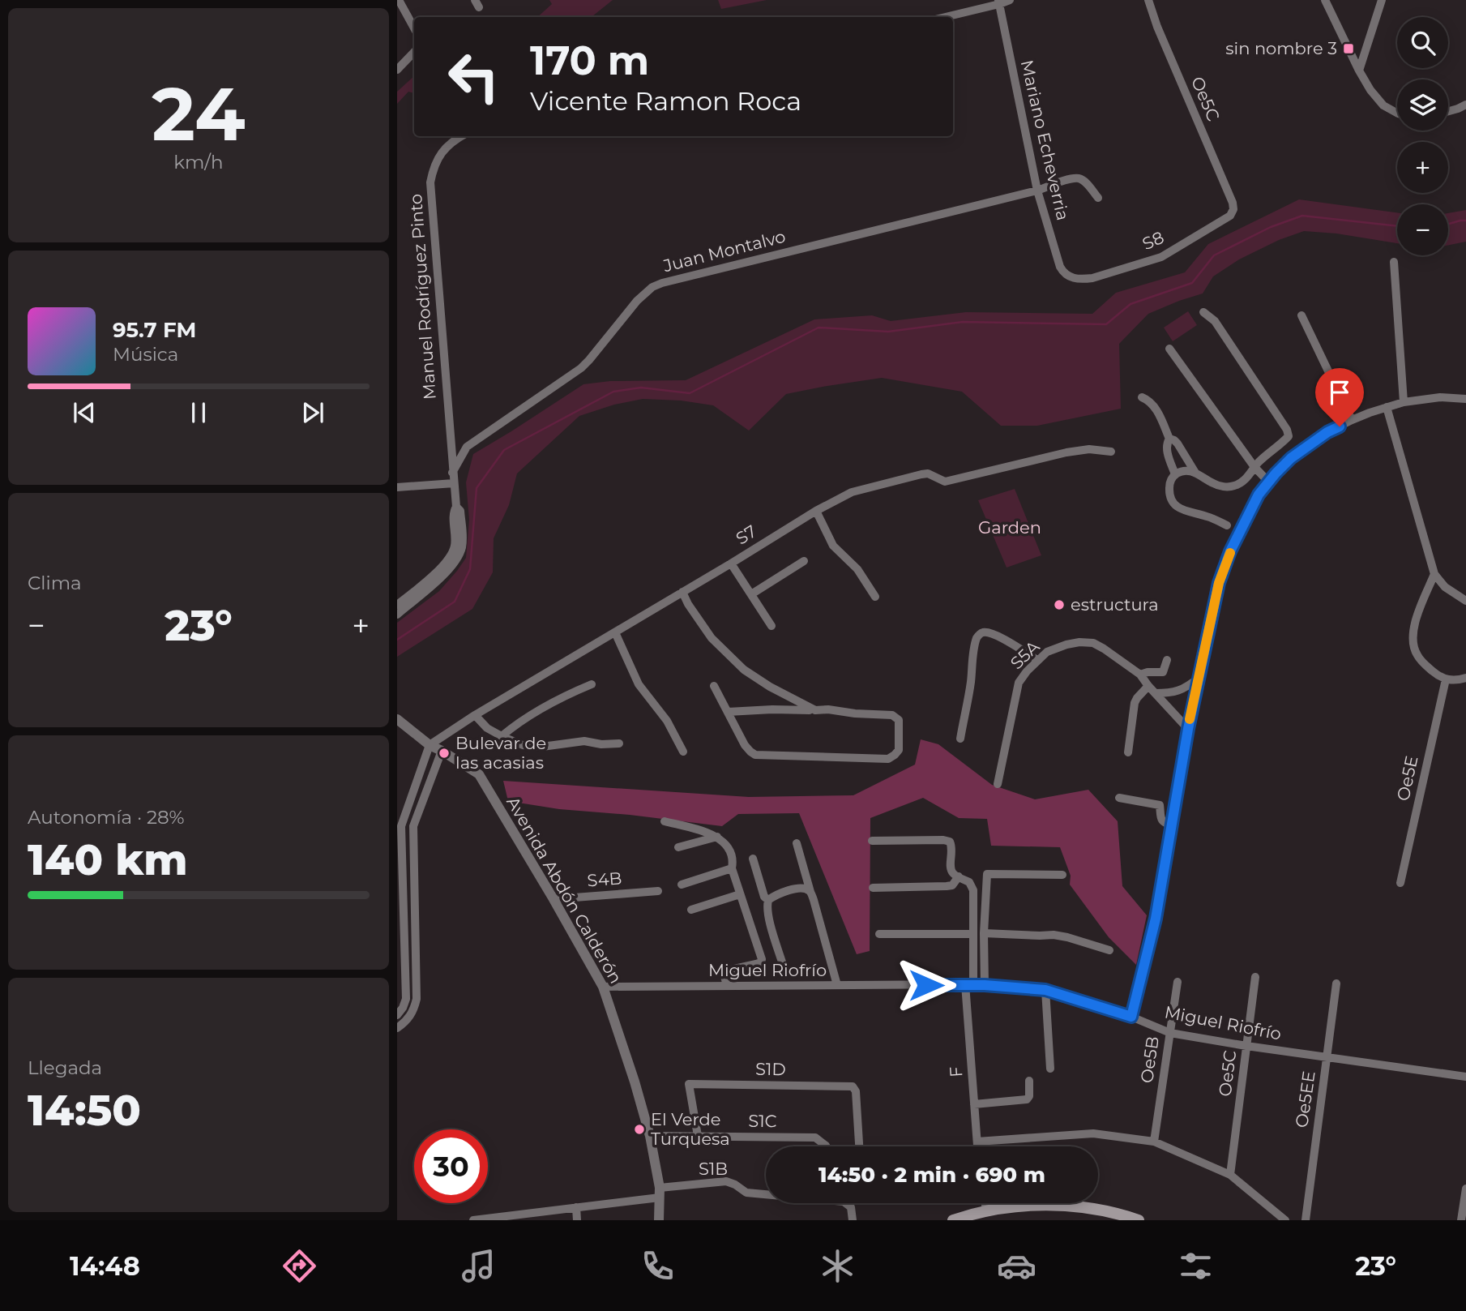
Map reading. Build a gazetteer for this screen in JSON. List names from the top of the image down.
{
  "streets": {
    "street": [
      "Oe5C",
      "Mariano Echeverria",
      "S8",
      "Juan Montalvo",
      "Manuel Rodríguez Pinto",
      "S7",
      "S5A",
      "Oe5E",
      "S4B",
      "Avenida Abdón Calderón",
      "Miguel Riofrío",
      "Oe5B",
      "S1D",
      "F",
      "Oe5EE",
      "S1C",
      "S1B"
    ]
  },
  "crossings": [
    ["Oe5C", "S8"],
    ["Oe5C", "Miguel Riofrío"],
    ["Mariano Echeverria", "S8"],
    ["Mariano Echeverria", "Juan Montalvo"],
    ["Juan Montalvo", "Manuel Rodríguez Pinto"],
    ["S7", "Avenida Abdón Calderón"],
    ["S4B", "Avenida Abdón Calderón"],
    ["Avenida Abdón Calderón", "Miguel Riofrío"],
    ["Avenida Abdón Calderón", "S1C"],
    ["Avenida Abdón Calderón", "S1B"],
    ["Miguel Riofrío", "Oe5B"],
    ["Miguel Riofrío", "F"],
    ["Miguel Riofrío", "Oe5EE"],
    ["S1D", "S1C"]
  ],
  "parks": ["Garden"],
  "places": {
    "transit": ["sin nombre 3"],
    "other": ["estructura", "Bulevar de las acasias", "El Verde Turquesa"]
  },
  "page": {
    "tile": [
      ["24", "km/h"],
      "Clima",
      ["Autonomía · 28%", "140 km"],
      ["Llegada", "14:50"]
    ],
    "map_buttons": ["+", "−"],
    "turn": ["170 m", "Vicente Ramon Roca"],
    "song": ["95.7 FM", "Música"],
    "heat": ["−", "23°", "+"],
    "limit": "30",
    "trip": "14:50 · 2 min · 690 m",
    "tabs": ["14:48", "23°"]
  }
}
